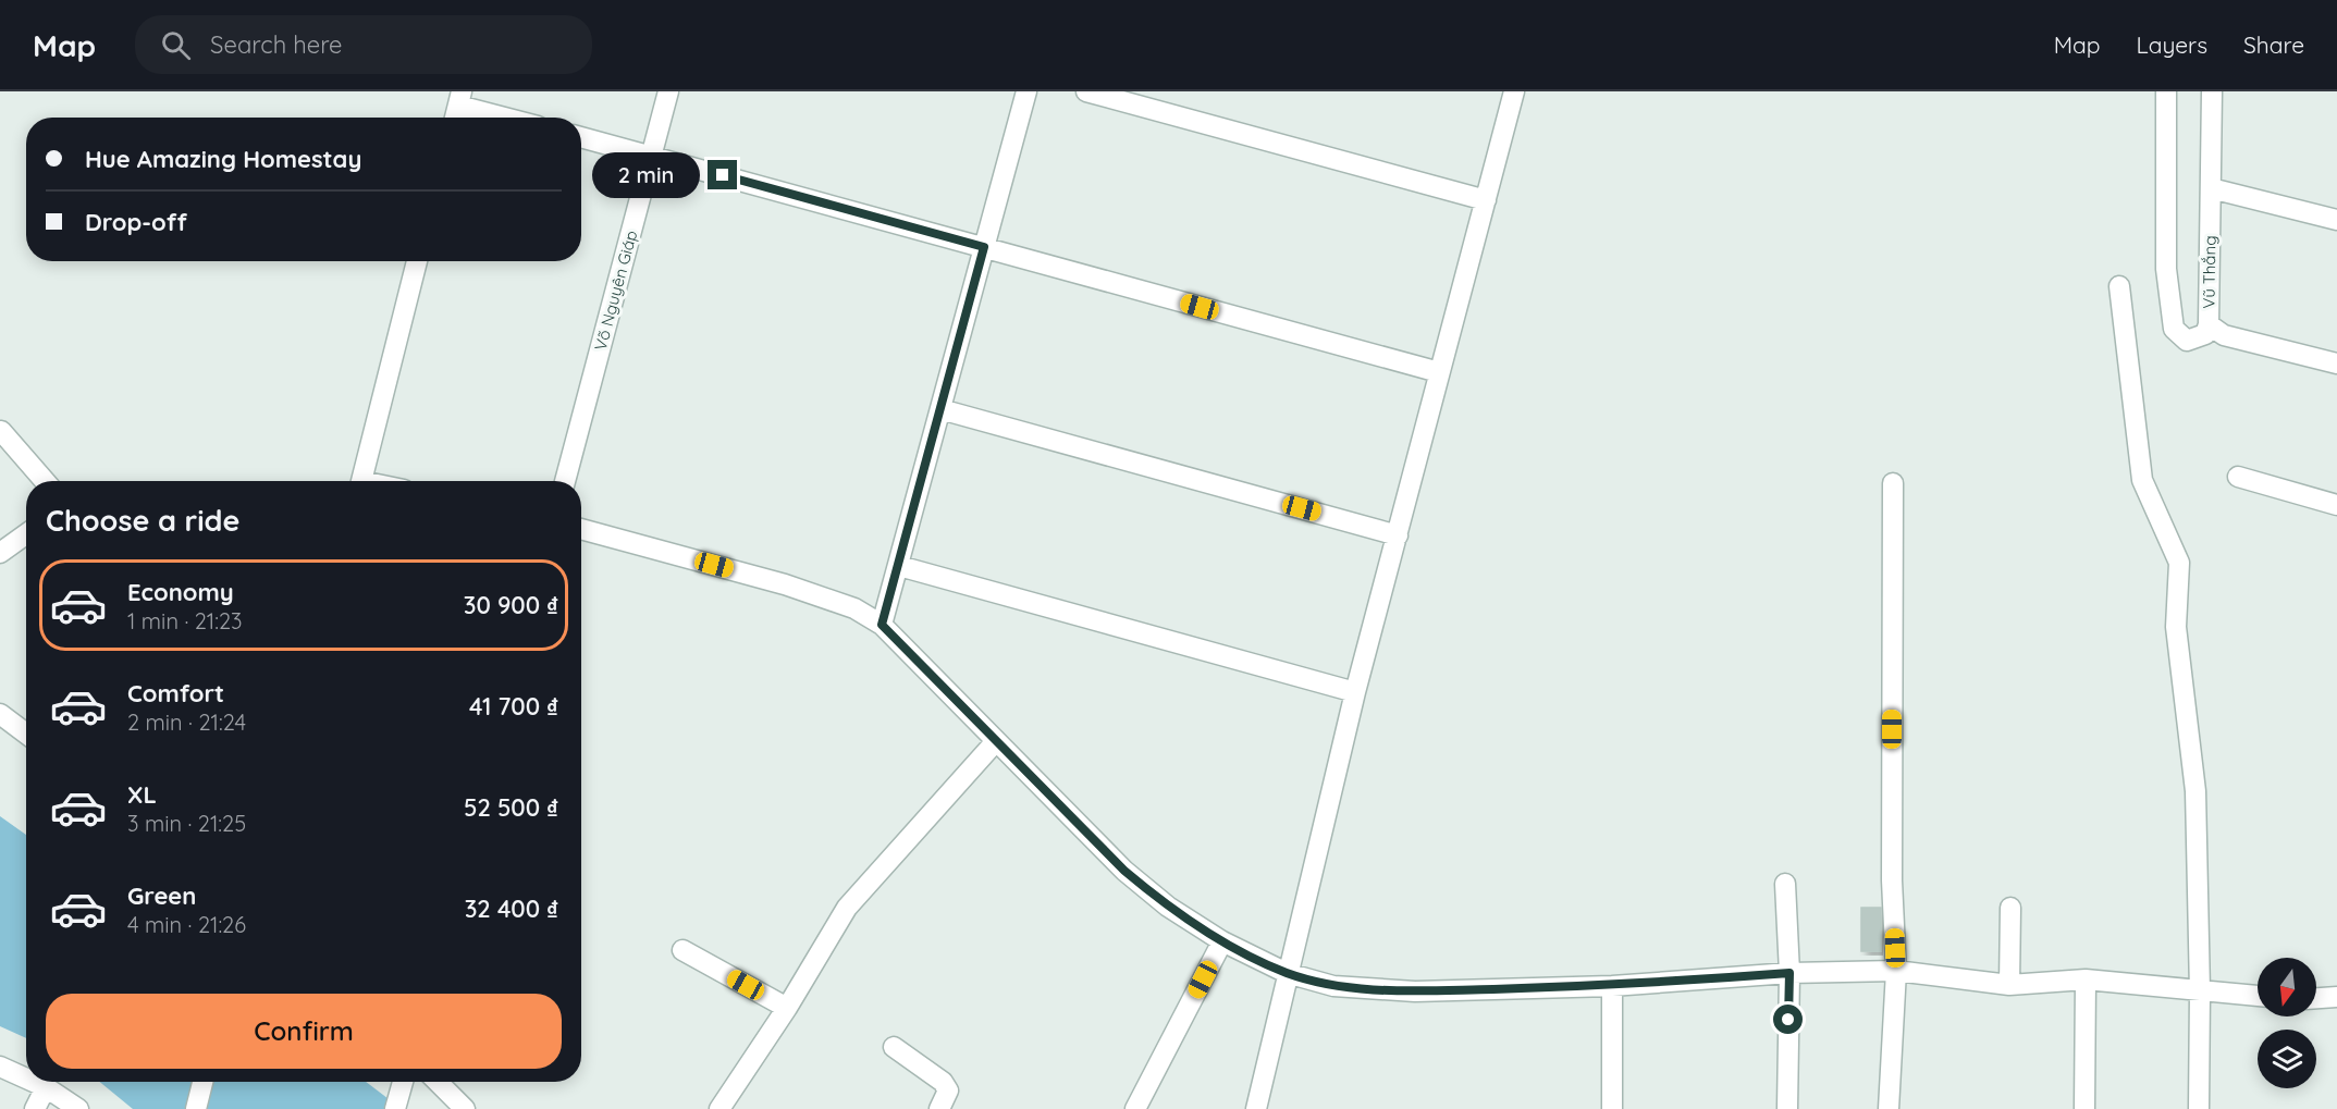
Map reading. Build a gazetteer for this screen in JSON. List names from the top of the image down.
{
  "streets": {
    "street": ["Vũ Thắng", "Võ Nguyên Giáp"]
  },
  "north": "bottom",
  "page": {
    "header": "Map",
    "search": "Search here",
    "nav": ["Map", "Layers", "Share"],
    "banner": ["Hue Amazing Homestay", "Drop-off"],
    "bubble": "2 min",
    "heading": "Choose a ride",
    "list": [
      {
        "name": "Economy",
        "note": "1 min · 21:23",
        "value": "30 900 ₫"
      },
      {
        "name": "Comfort",
        "note": "2 min · 21:24",
        "value": "41 700 ₫"
      },
      {
        "name": "XL",
        "note": "3 min · 21:25",
        "value": "52 500 ₫"
      },
      {
        "name": "Green",
        "note": "4 min · 21:26",
        "value": "32 400 ₫"
      }
    ],
    "buttons": "Confirm"
  }
}
